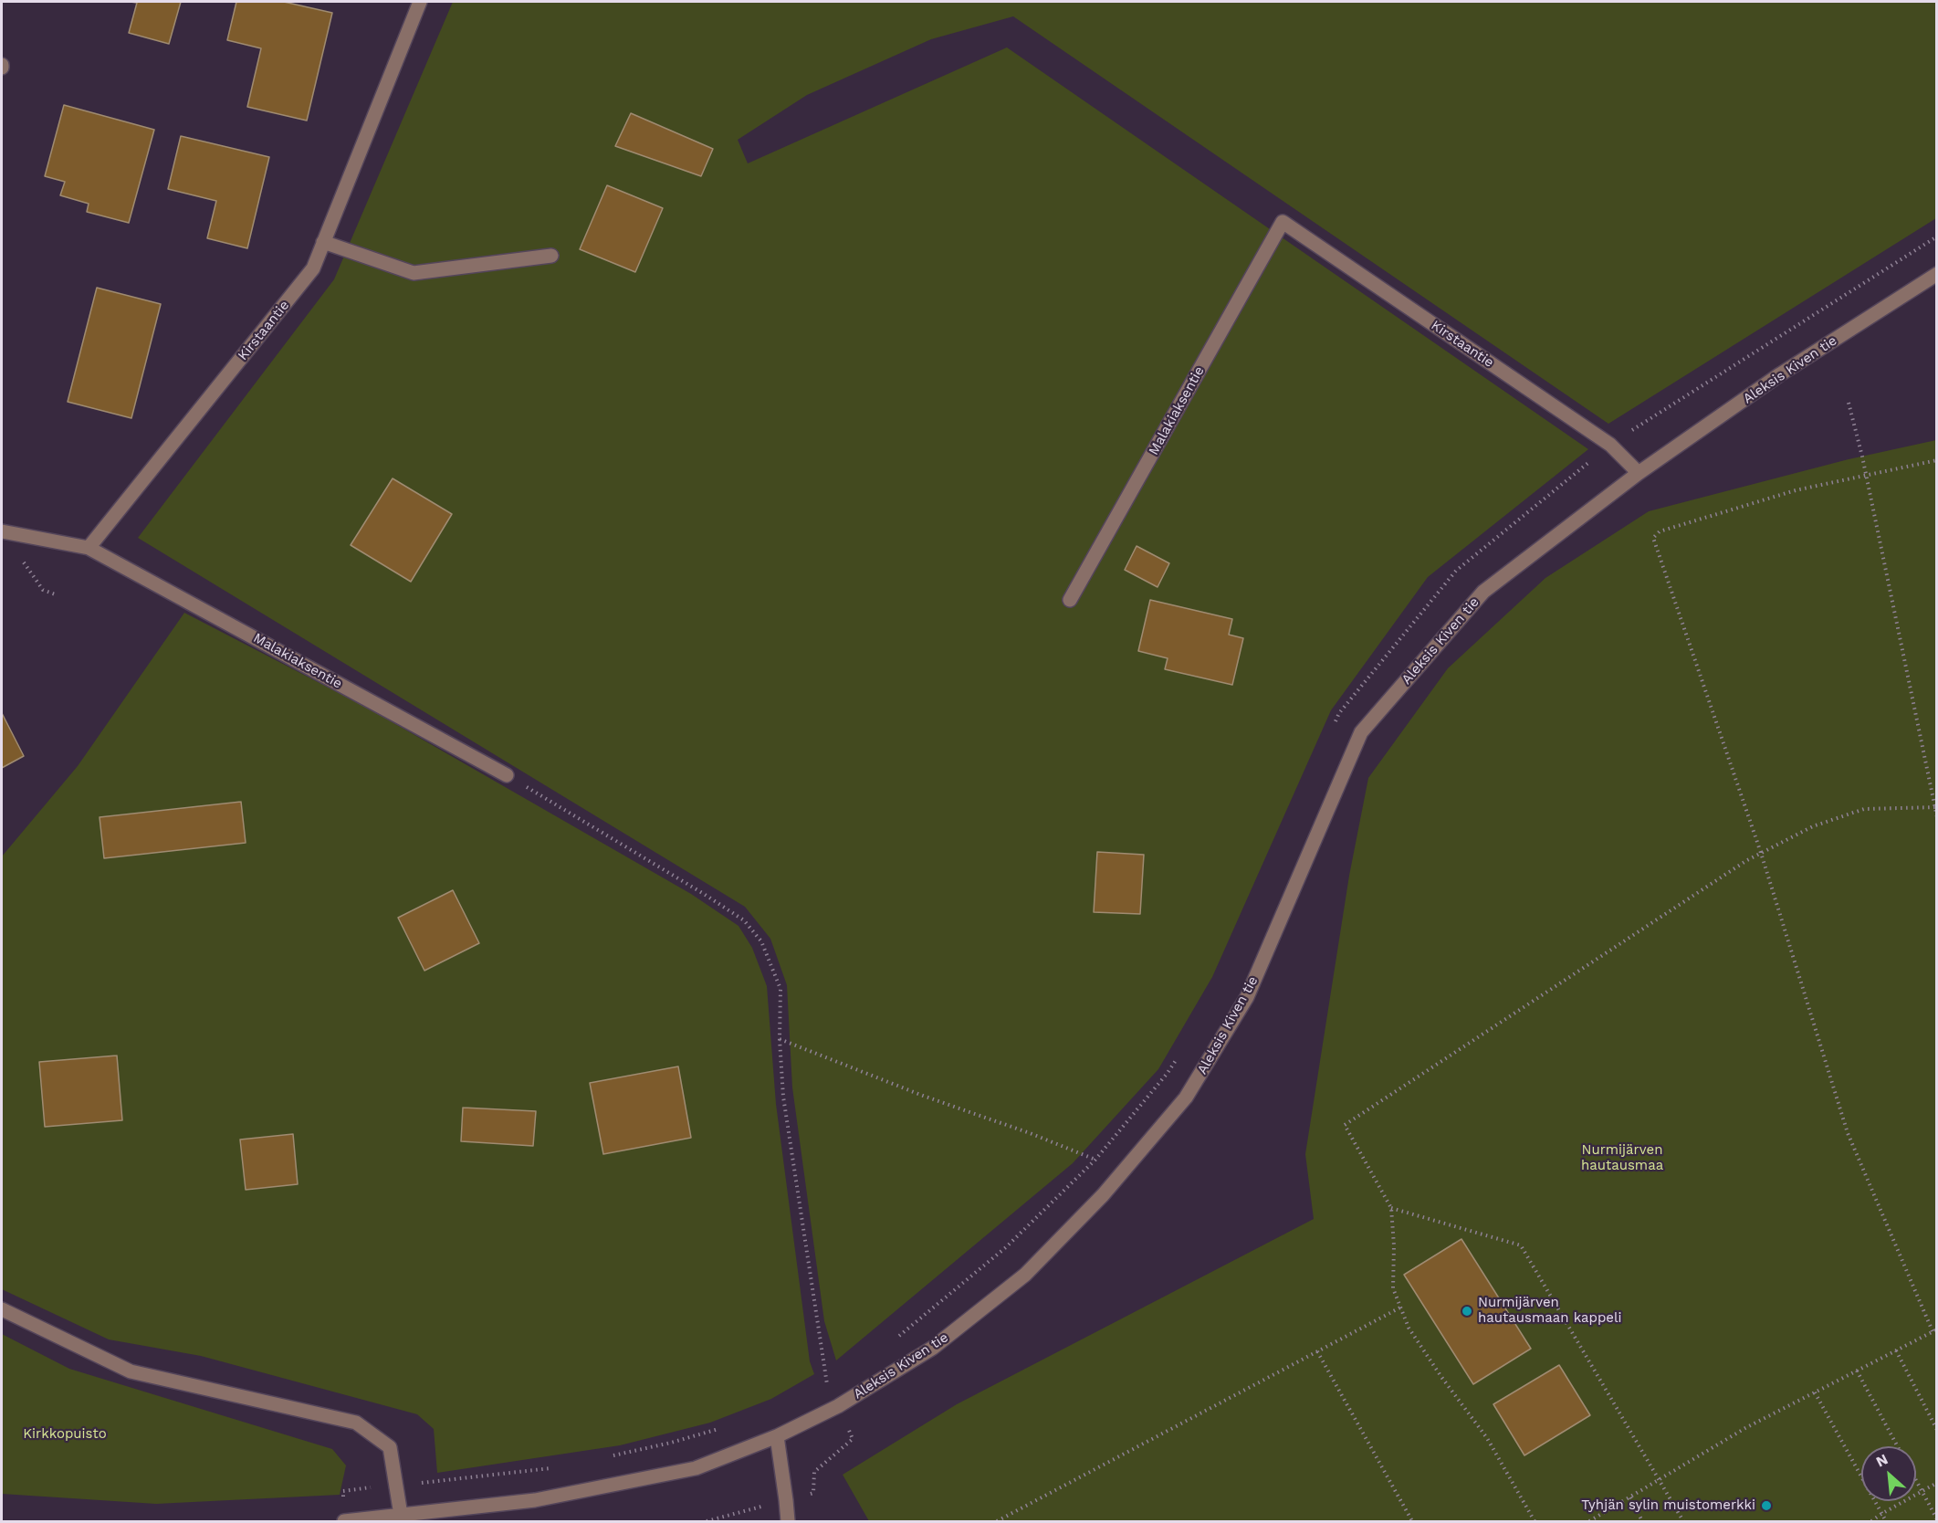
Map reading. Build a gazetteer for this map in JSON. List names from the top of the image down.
{
  "streets": {
    "street": ["Kirstaantie", "Aleksis Kiven tie", "Malakiaksentie"]
  },
  "crossings": [
    ["Kirstaantie", "Aleksis Kiven tie"],
    ["Kirstaantie", "Malakiaksentie"]
  ],
  "parks": ["Nurmijärven hautausmaa", "Kirkkopuisto"],
  "places": ["Nurmijärven hautausmaan kappeli", "Tyhjän sylin muistomerkki"],
  "north": "top left"
}
